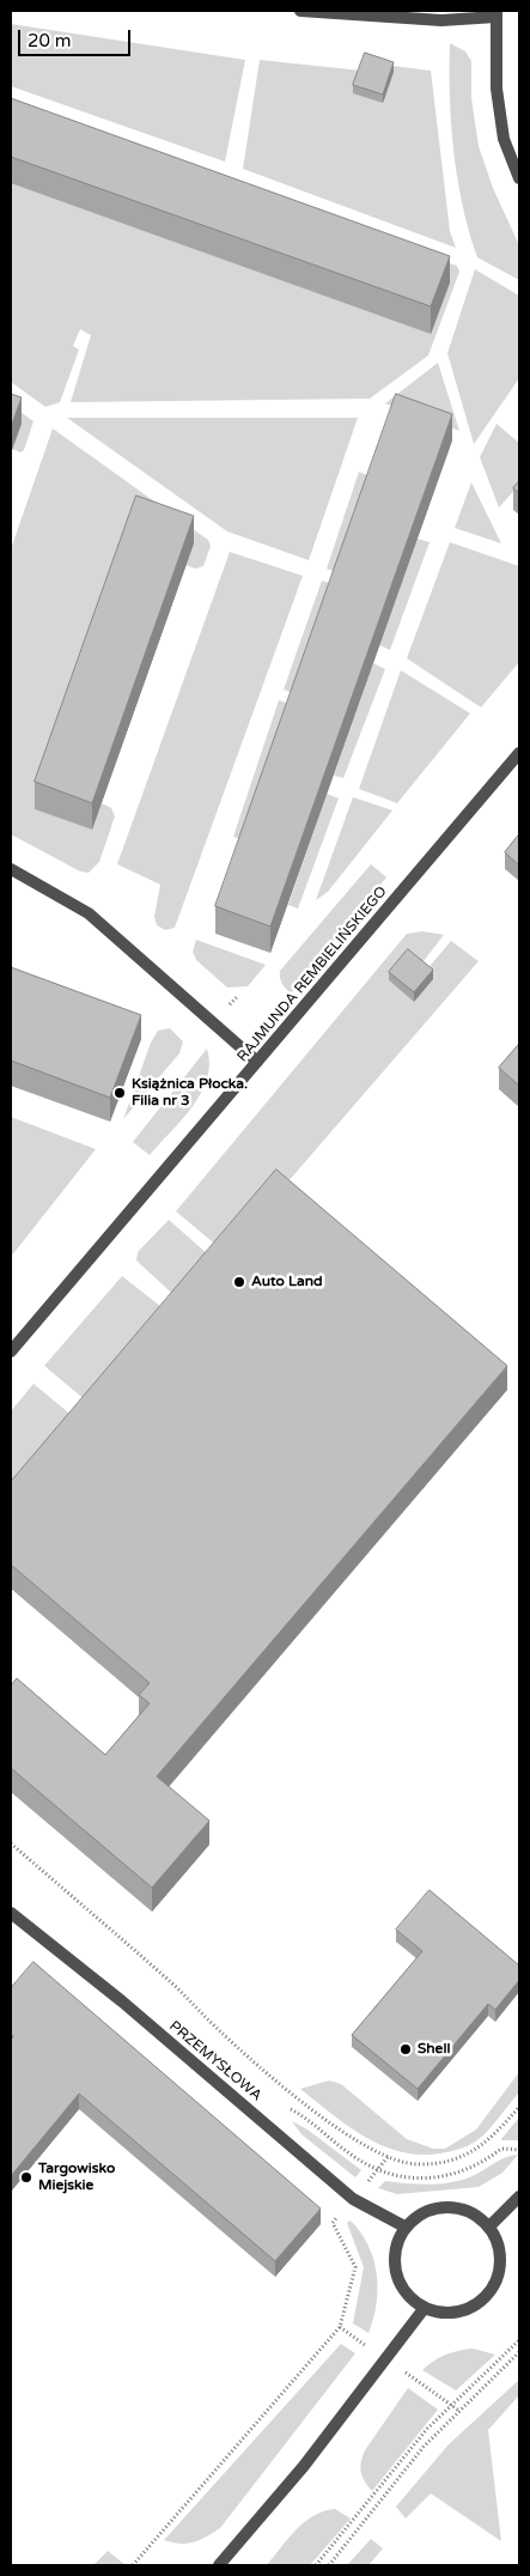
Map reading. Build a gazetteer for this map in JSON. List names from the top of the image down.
{
  "streets": {
    "street": ["RAJMUNDA REMBIELIŃSKIEGO", "PRZEMYSŁOWA"]
  },
  "places": [
    "Książnica Płocka. Filia nr 3",
    "Auto Land",
    "Shell",
    "Targowisko Miejskie"
  ],
  "scale_bar": "20 m"
}
